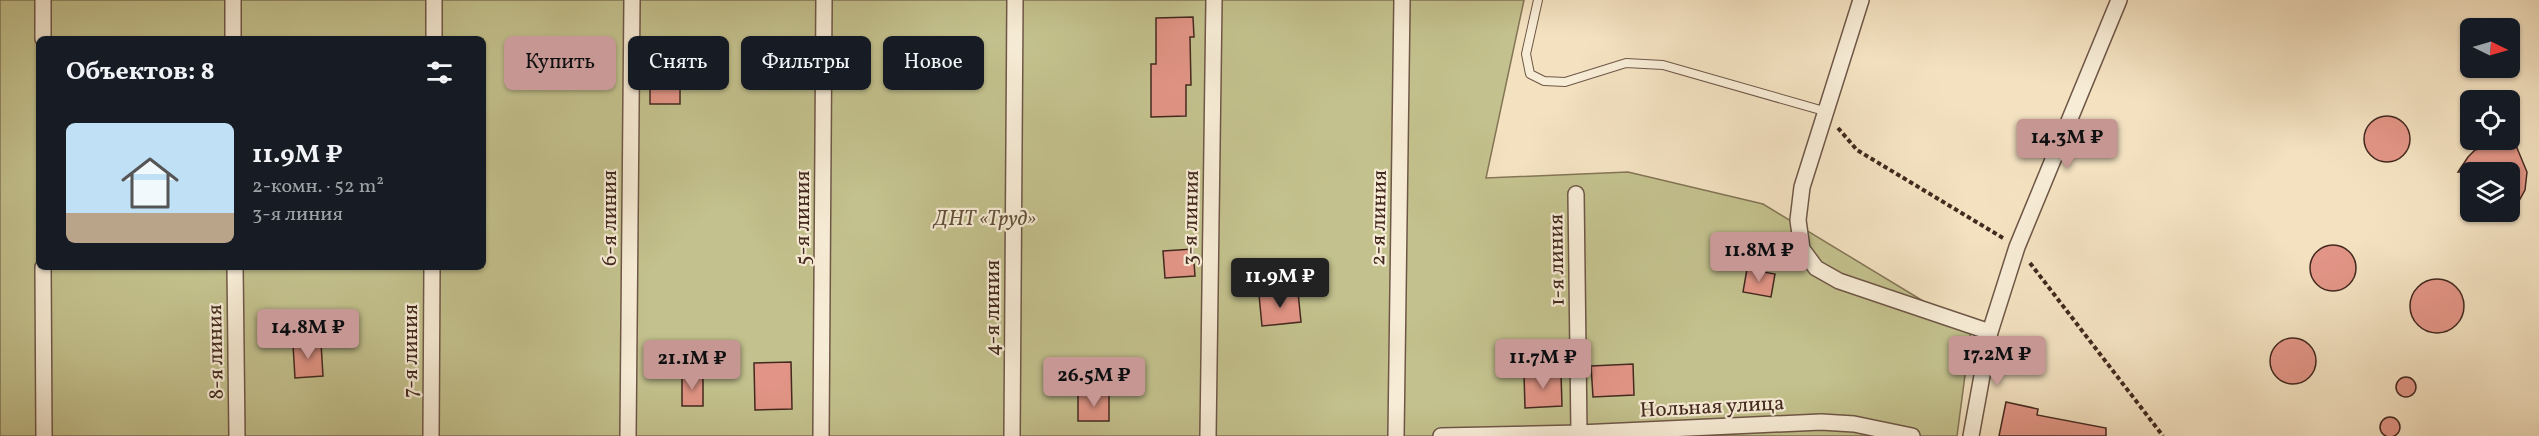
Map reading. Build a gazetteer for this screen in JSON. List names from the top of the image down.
{
  "streets": {
    "street": [
      "6-я линия",
      "5-я линия",
      "3-я линия",
      "2-я линия",
      "1-я линия",
      "4-я линия",
      "7-я линия",
      "8-я линия",
      "Нольная улица"
    ]
  },
  "crossings": [
    ["1-я линия", "Нольная улица"]
  ],
  "parks": ["ДНТ «Труд»"],
  "north": "right",
  "page": {
    "chip": [
      "Купить",
      "Снять",
      "Фильтры",
      "Новое"
    ],
    "heading": "Объектов: 8",
    "list": [
      {
        "name": "11.9M ₽",
        "note": "2-комн. · 52 m² · 3-я линия"
      }
    ],
    "price": [
      "14.3M ₽",
      "11.8M ₽",
      "11.9M ₽",
      "14.8M ₽",
      "17.2M ₽",
      "11.7M ₽",
      "21.1M ₽",
      "26.5M ₽"
    ]
  }
}
